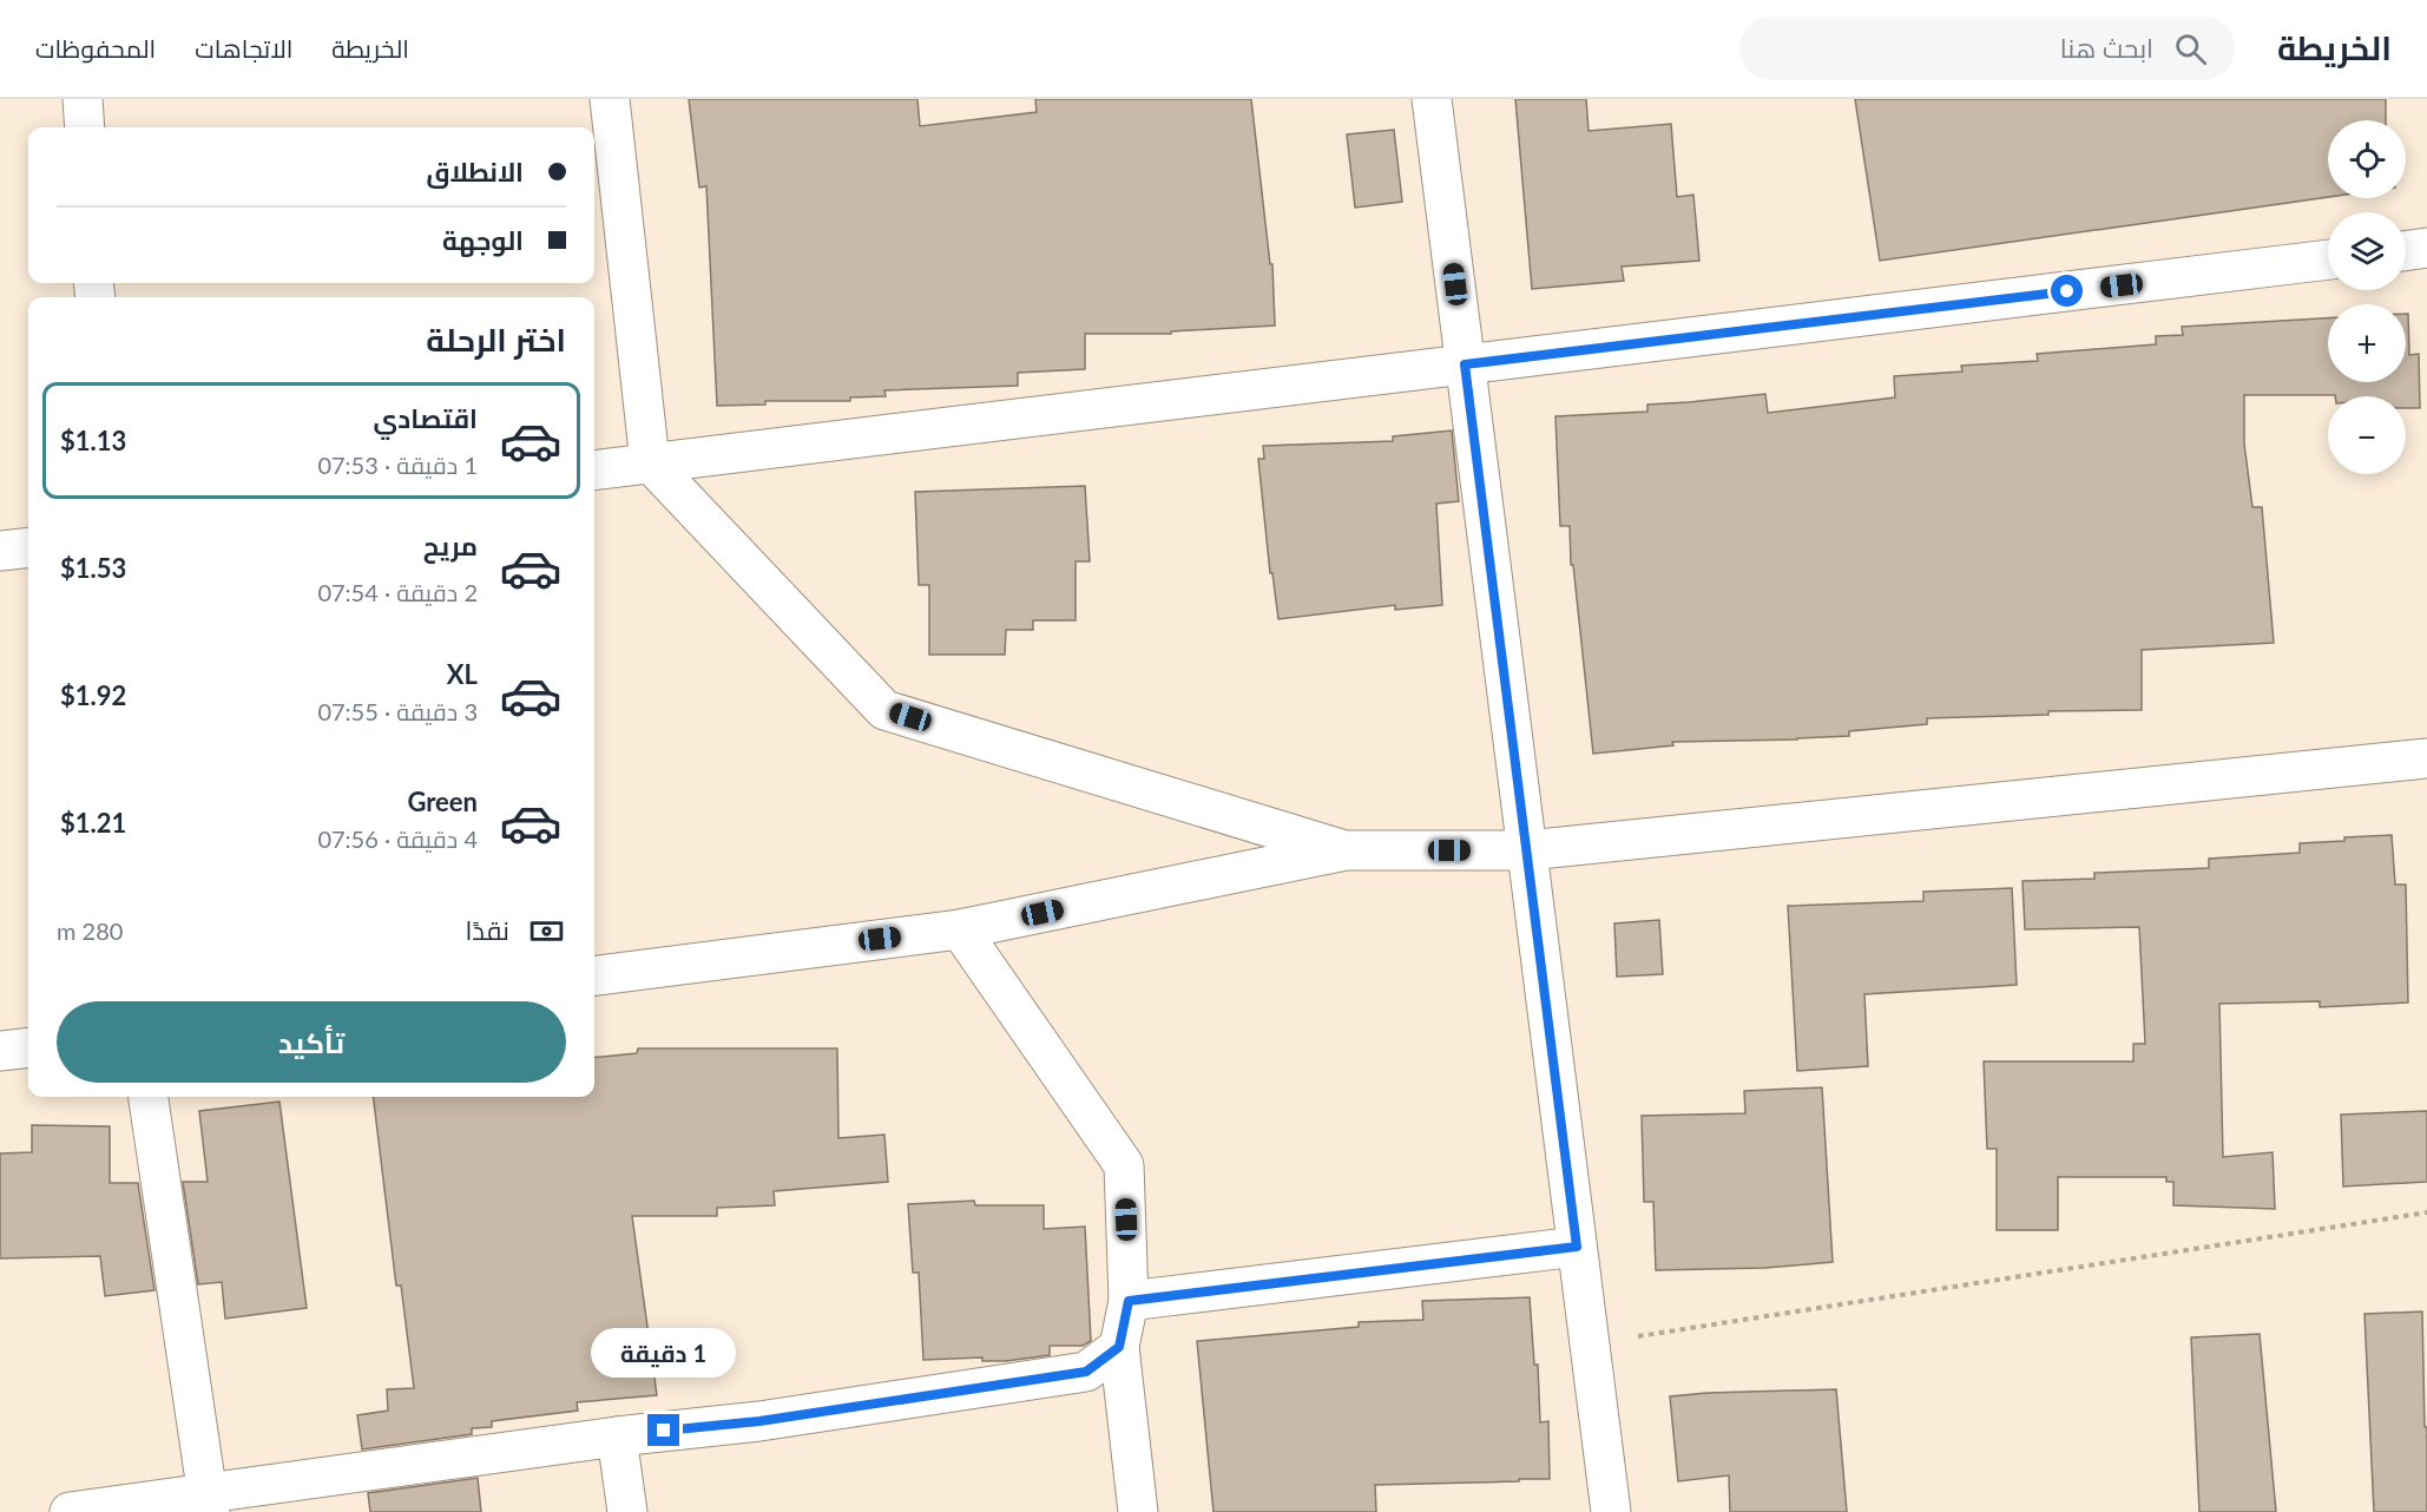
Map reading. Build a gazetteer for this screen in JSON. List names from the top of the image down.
{
  "page": {
    "header": "الخريطة",
    "search": "ابحث هنا",
    "nav": ["الخريطة", "الاتجاهات", "المحفوظات"],
    "map_buttons": ["+", "−"],
    "banner": ["الانطلاق", "الوجهة"],
    "heading": "اختر الرحلة",
    "list": [
      {
        "name": "اقتصادي",
        "note": "1 دقيقة · 07:53",
        "value": "$1.13"
      },
      {
        "name": "مريح",
        "note": "2 دقيقة · 07:54",
        "value": "$1.53"
      },
      {
        "name": "XL",
        "note": "3 دقيقة · 07:55",
        "value": "$1.92"
      },
      {
        "name": "Green",
        "note": "4 دقيقة · 07:56",
        "value": "$1.21"
      }
    ],
    "pay": ["نقدًا", "280 m"],
    "buttons": "تأكيد",
    "bubble": "1 دقيقة"
  }
}
